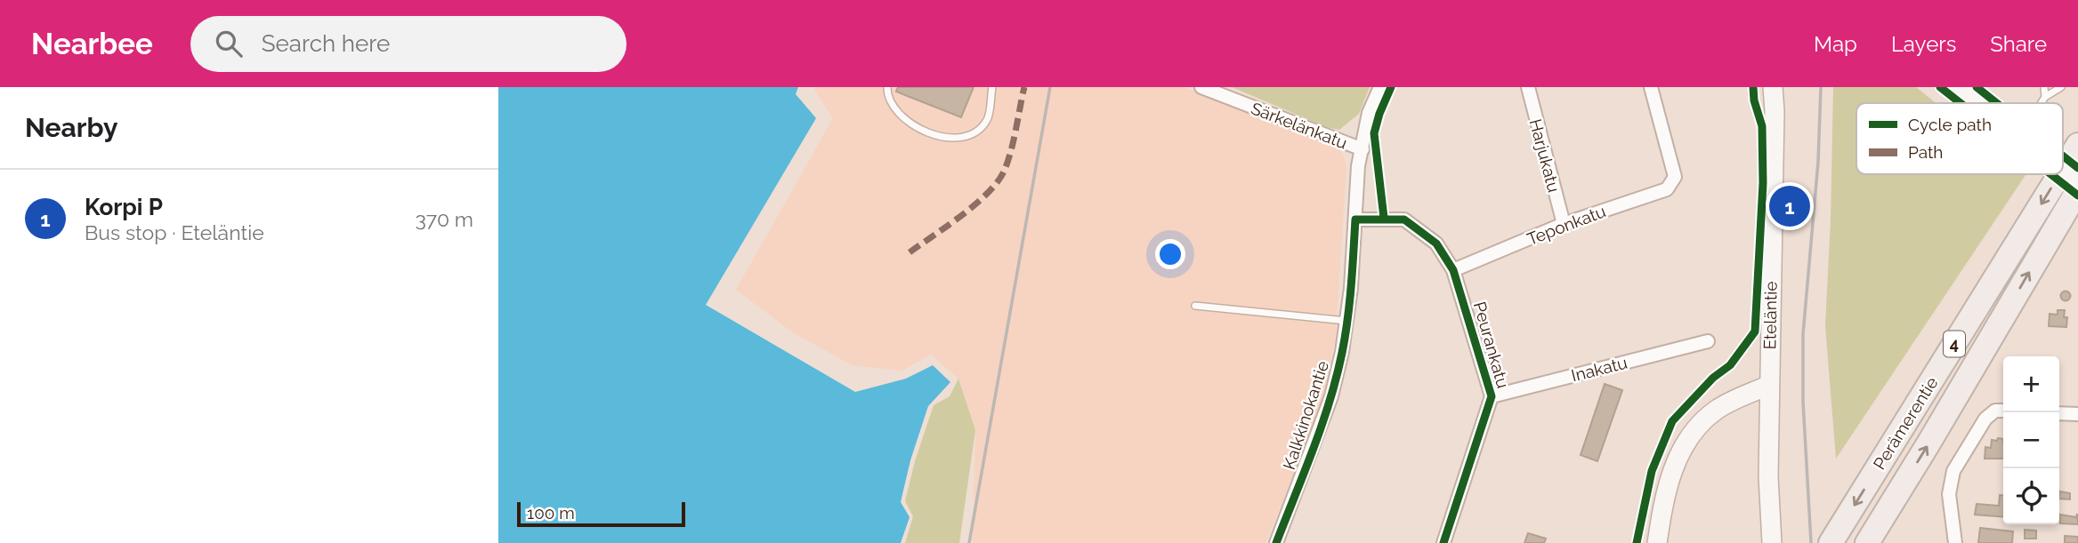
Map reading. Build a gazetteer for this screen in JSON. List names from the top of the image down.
{
  "streets": {
    "highway": ["4", "Perämerentie"],
    "main road": ["Eteläntie"],
    "street": [
      "Särkelänkatu",
      "Harjukatu",
      "Teponkatu",
      "Peurankatu",
      "Inakatu",
      "Kalkkinokantie"
    ]
  },
  "crossings": [
    ["Särkelänkatu", "Kalkkinokantie"],
    ["Harjukatu", "Teponkatu"],
    ["Teponkatu", "Peurankatu"],
    ["Peurankatu", "Inakatu"],
    ["Peurankatu", "Kalkkinokantie"]
  ],
  "legend": ["Cycle path", "Path"],
  "scale_bar": "100 m",
  "page": {
    "header": "Nearbee",
    "search": "Search here",
    "nav": ["Map", "Layers", "Share"],
    "heading": "Nearby",
    "list": [
      {
        "mark": "1",
        "name": "Korpi P",
        "note": "Bus stop · Eteläntie",
        "value": "370 m"
      }
    ],
    "pins": "1",
    "map_buttons": ["+", "−"],
    "scale": "100 m"
  }
}
